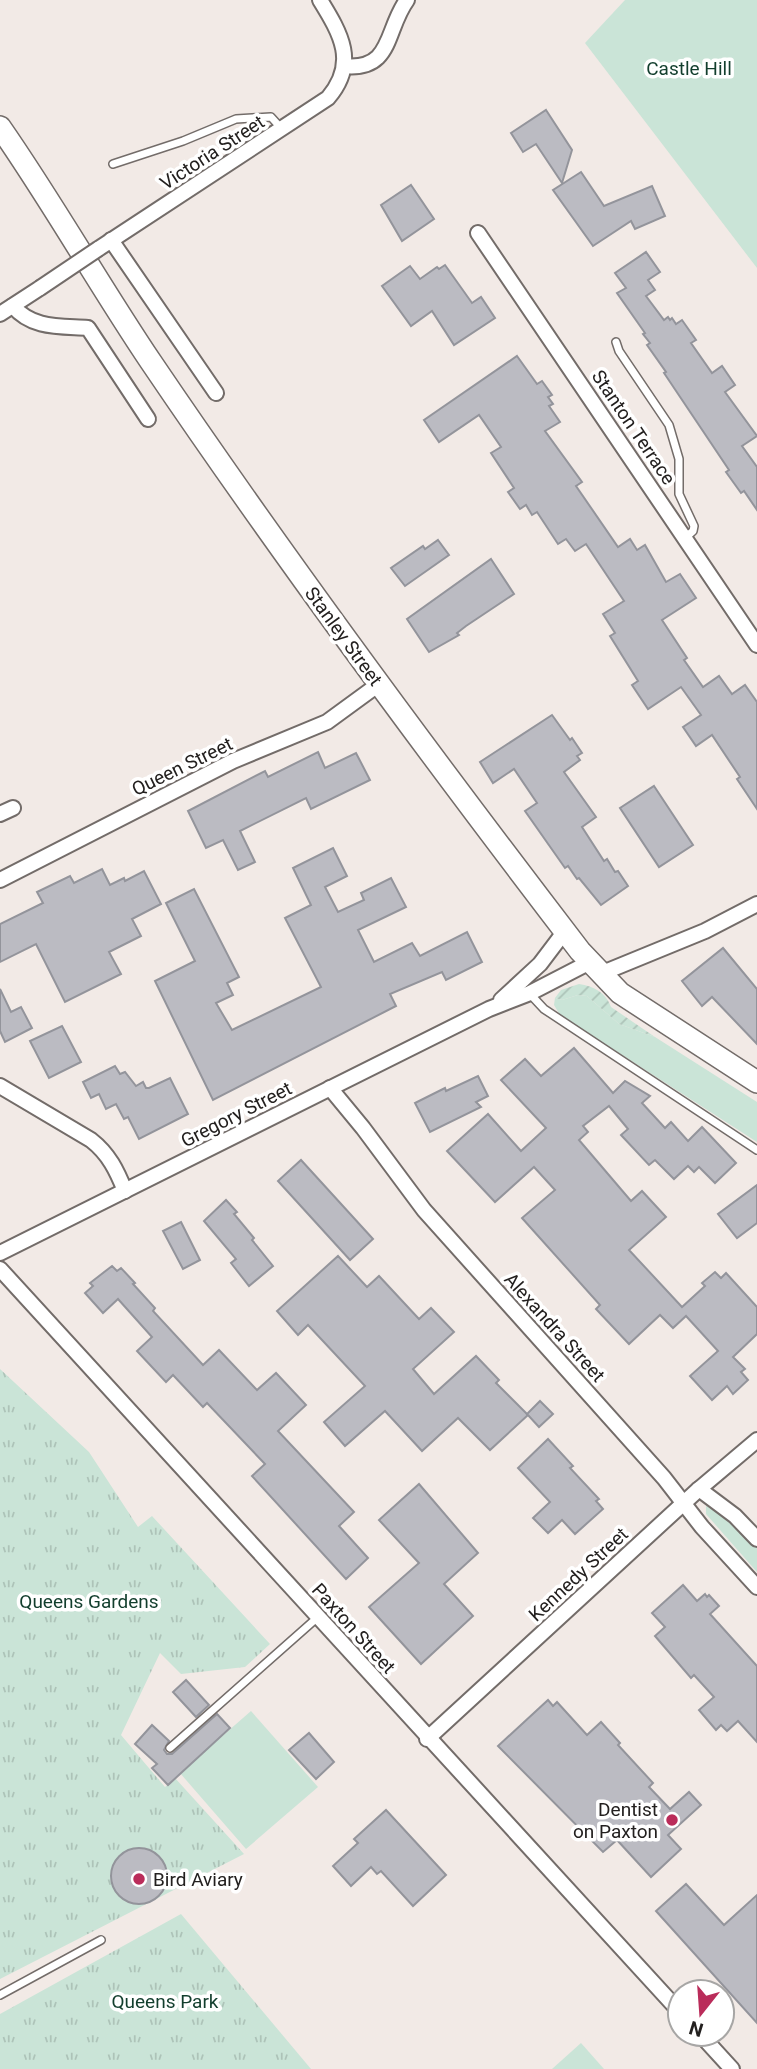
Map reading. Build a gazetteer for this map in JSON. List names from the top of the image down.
{
  "streets": {
    "main road": ["Stanley Street"],
    "street": [
      "Victoria Street",
      "Stanton Terrace",
      "Queen Street",
      "Gregory Street",
      "Alexandra Street",
      "Kennedy Street",
      "Paxton Street"
    ]
  },
  "crossings": [
    ["Stanley Street", "Queen Street"],
    ["Stanley Street", "Gregory Street"],
    ["Gregory Street", "Alexandra Street"],
    ["Alexandra Street", "Kennedy Street"],
    ["Kennedy Street", "Paxton Street"]
  ],
  "parks": ["Castle Hill", "Queens Gardens", "Queens Park"],
  "places": ["Dentist on Paxton", "Bird Aviary"],
  "north": "bottom"
}
